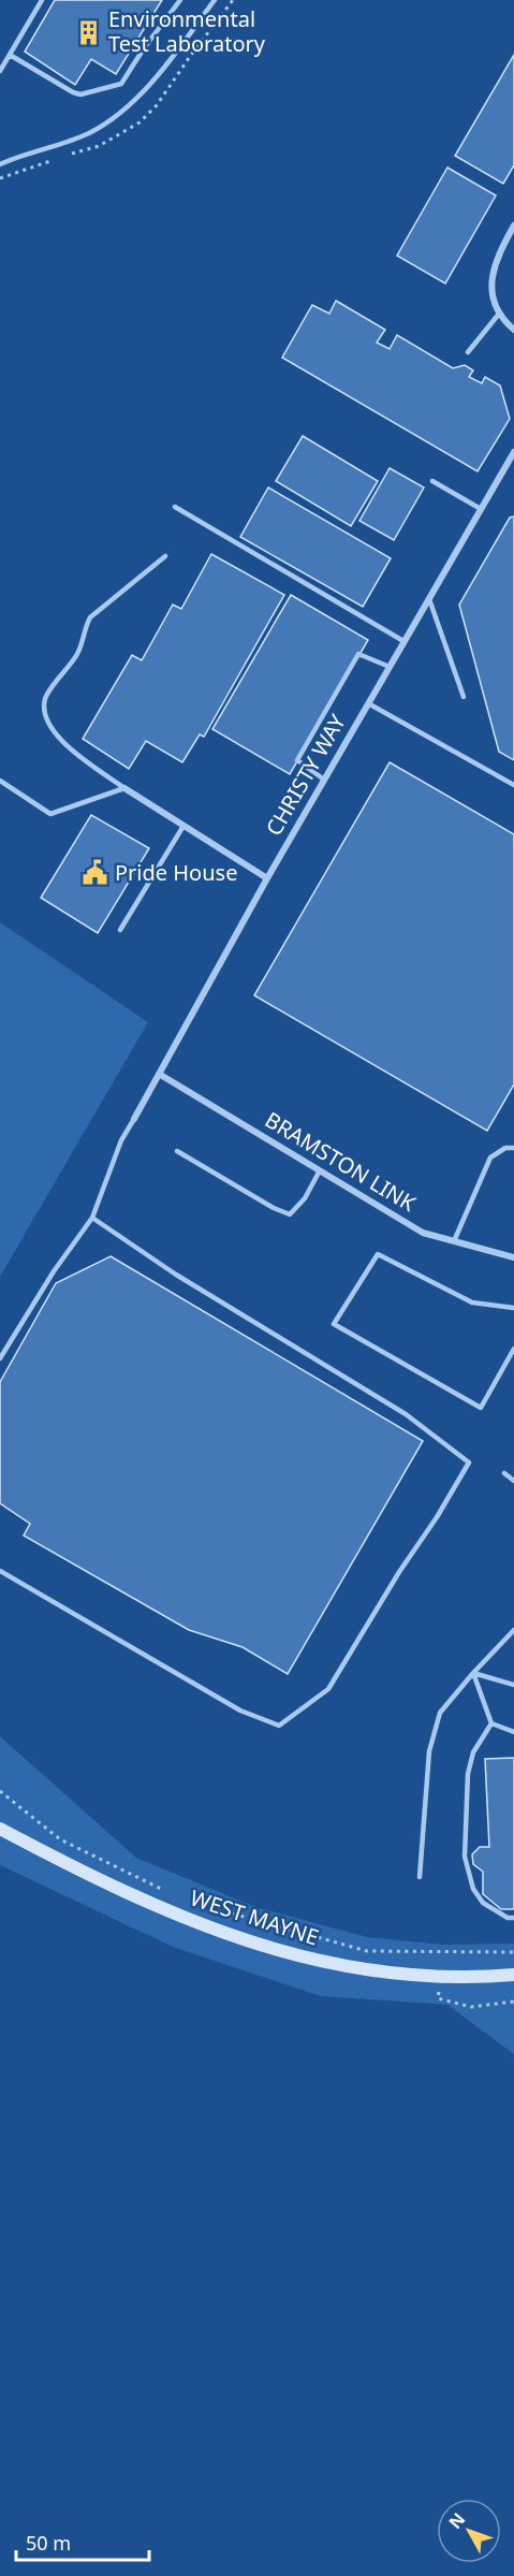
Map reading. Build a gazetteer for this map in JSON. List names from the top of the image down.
{
  "streets": {
    "main road": ["WEST MAYNE"],
    "street": ["CHRISTY WAY", "BRAMSTON LINK"]
  },
  "crossings": [
    ["CHRISTY WAY", "BRAMSTON LINK"]
  ],
  "places": {
    "building": ["Environmental Test Laboratory"],
    "public building": ["Pride House"]
  },
  "scale_bar": "50 m",
  "north": "top left"
}
